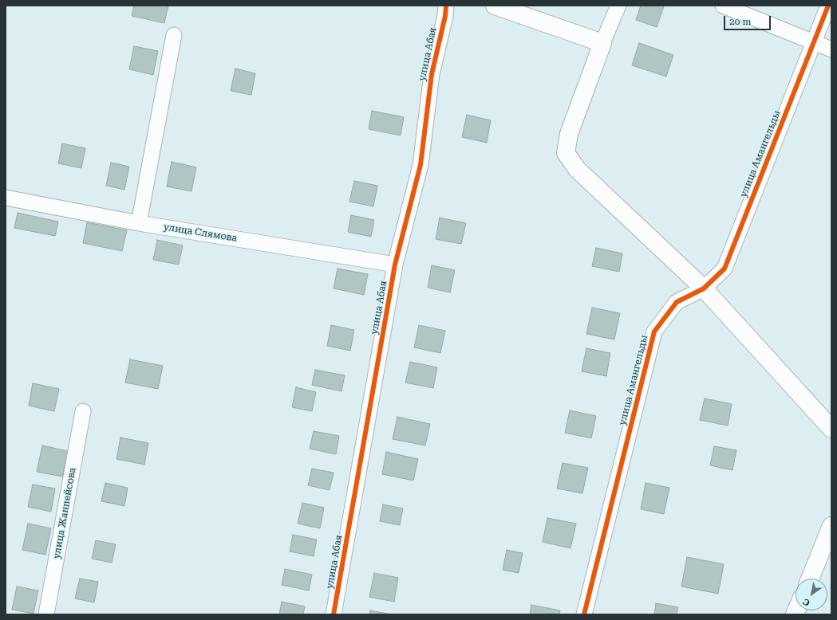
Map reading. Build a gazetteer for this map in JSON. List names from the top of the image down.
{
  "streets": {
    "street": [
      "улица Абая",
      "улица Амангельды",
      "улица Слямова",
      "улица Жанпейсова"
    ]
  },
  "crossings": [
    ["улица Абая", "улица Слямова"]
  ],
  "scale_bar": "20 m",
  "north": "bottom left"
}
